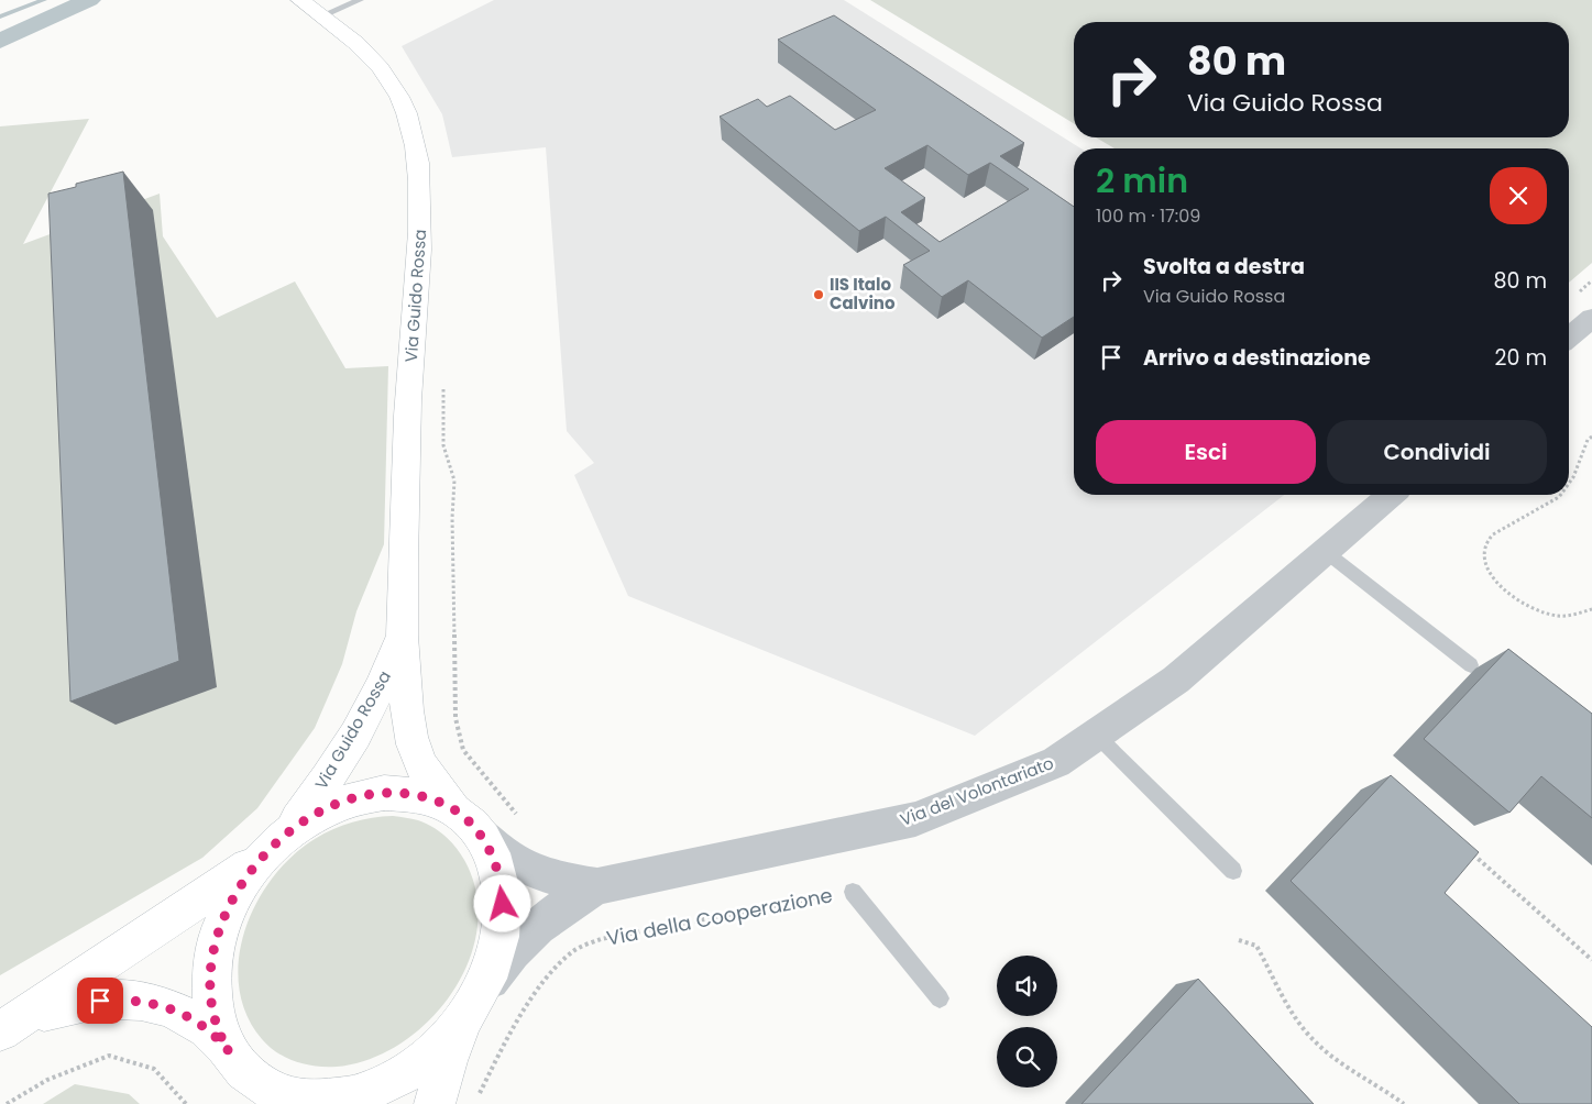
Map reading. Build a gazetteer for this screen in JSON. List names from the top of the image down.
{
  "streets": {
    "street": ["Via Guido Rossa", "Via del Volontariato"],
    "path": ["Via della Cooperazione"]
  },
  "crossings": [
    ["Via Guido Rossa", "Via del Volontariato"]
  ],
  "places": ["IIS Italo Calvino"],
  "page": {
    "turn": ["80 m", "Via Guido Rossa"],
    "heading": ["2 min", "100 m · 17:09"],
    "list": [
      {
        "name": "Svolta a destra",
        "note": "Via Guido Rossa",
        "value": "80 m"
      },
      {
        "name": "Arrivo a destinazione",
        "value": "20 m"
      }
    ],
    "buttons": ["Esci", "Condividi"]
  }
}
